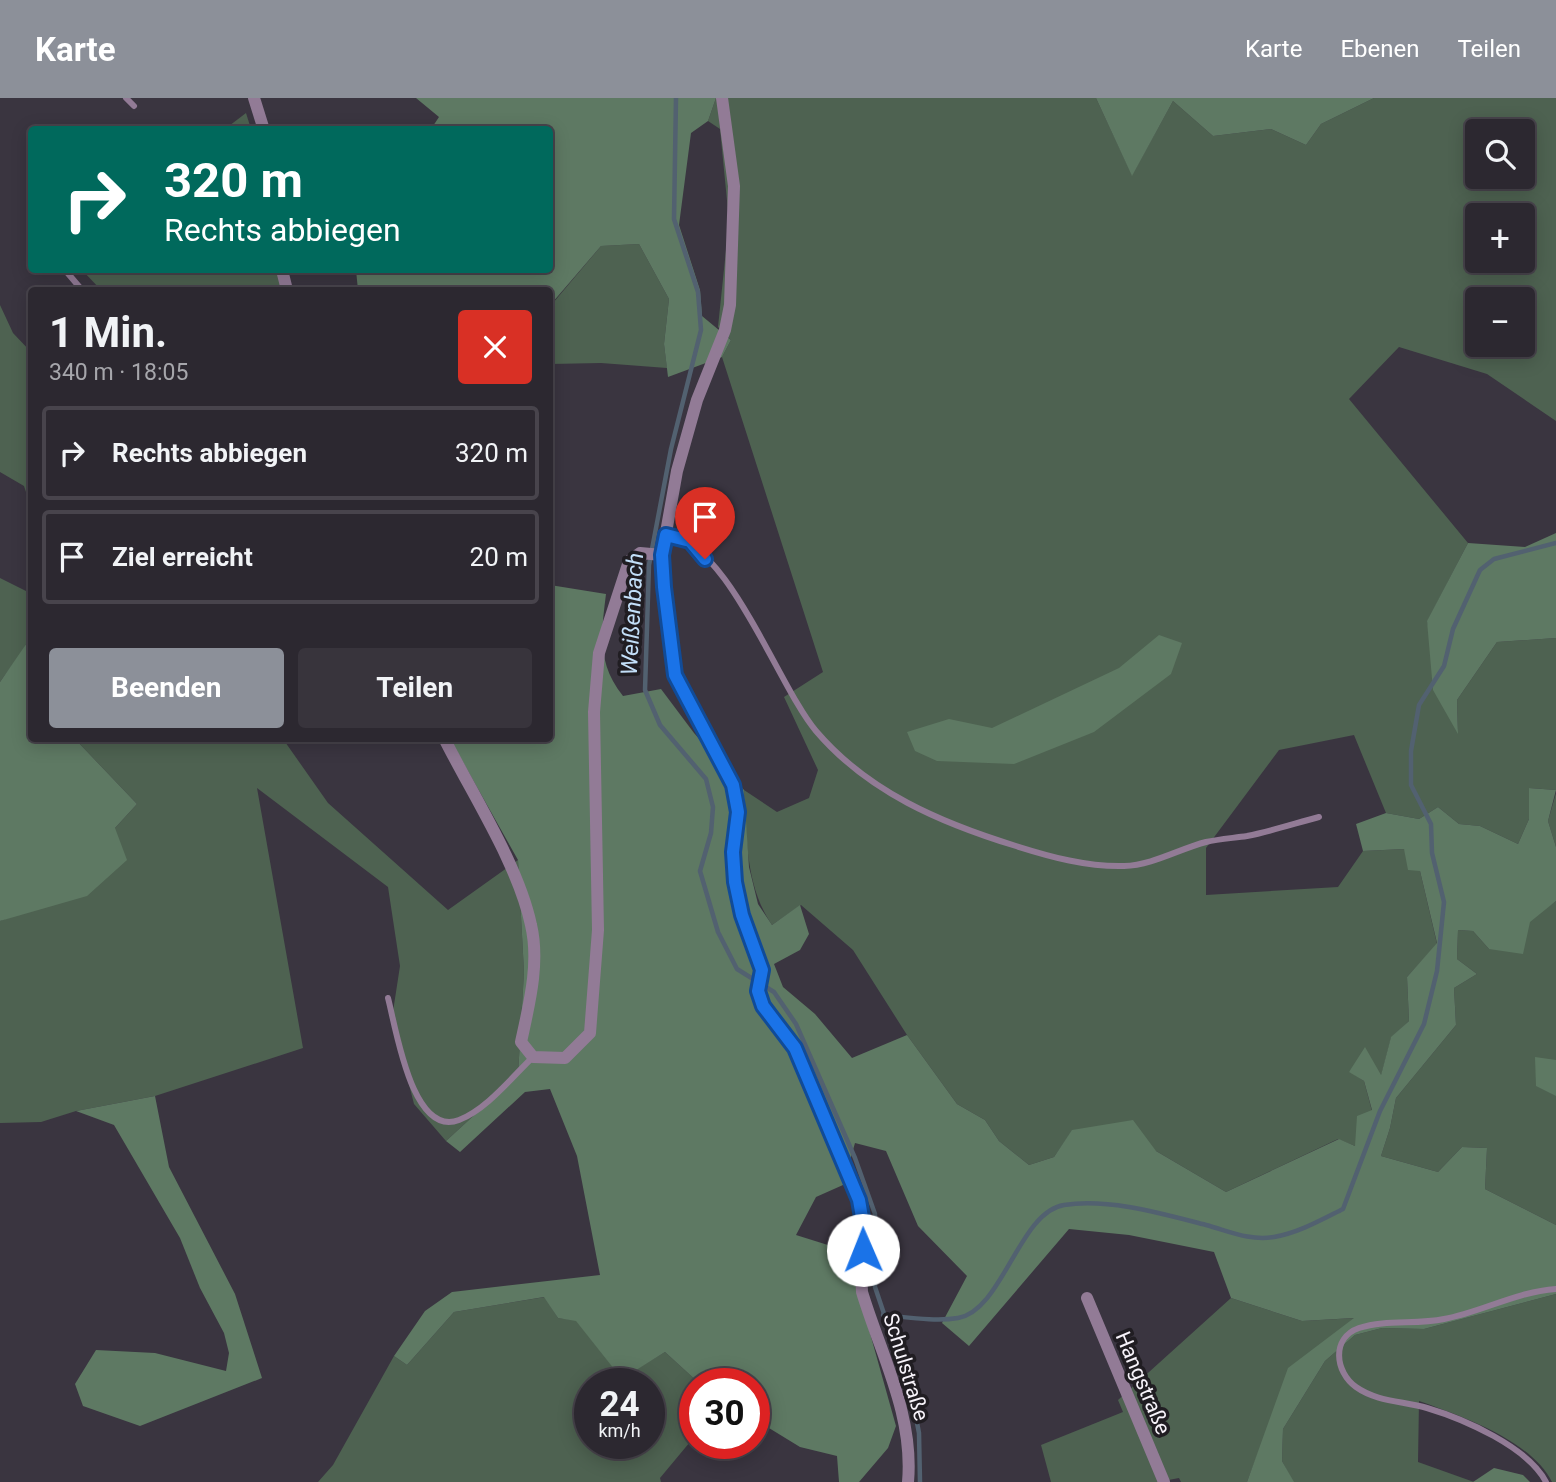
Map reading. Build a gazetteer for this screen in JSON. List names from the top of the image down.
{
  "streets": {
    "street": ["Schulstraße", "Hangstraße"]
  },
  "water": ["Weißenbach"],
  "page": {
    "header": "Karte",
    "nav": ["Karte", "Ebenen", "Teilen"],
    "map_buttons": ["+", "−"],
    "turn": ["320 m", "Rechts abbiegen"],
    "heading": ["1 Min.", "340 m · 18:05"],
    "list": [
      {
        "name": "Rechts abbiegen",
        "value": "320 m"
      },
      {
        "name": "Ziel erreicht",
        "value": "20 m"
      }
    ],
    "buttons": ["Beenden", "Teilen"],
    "speed": "24 km/h",
    "limit": "30"
  }
}
